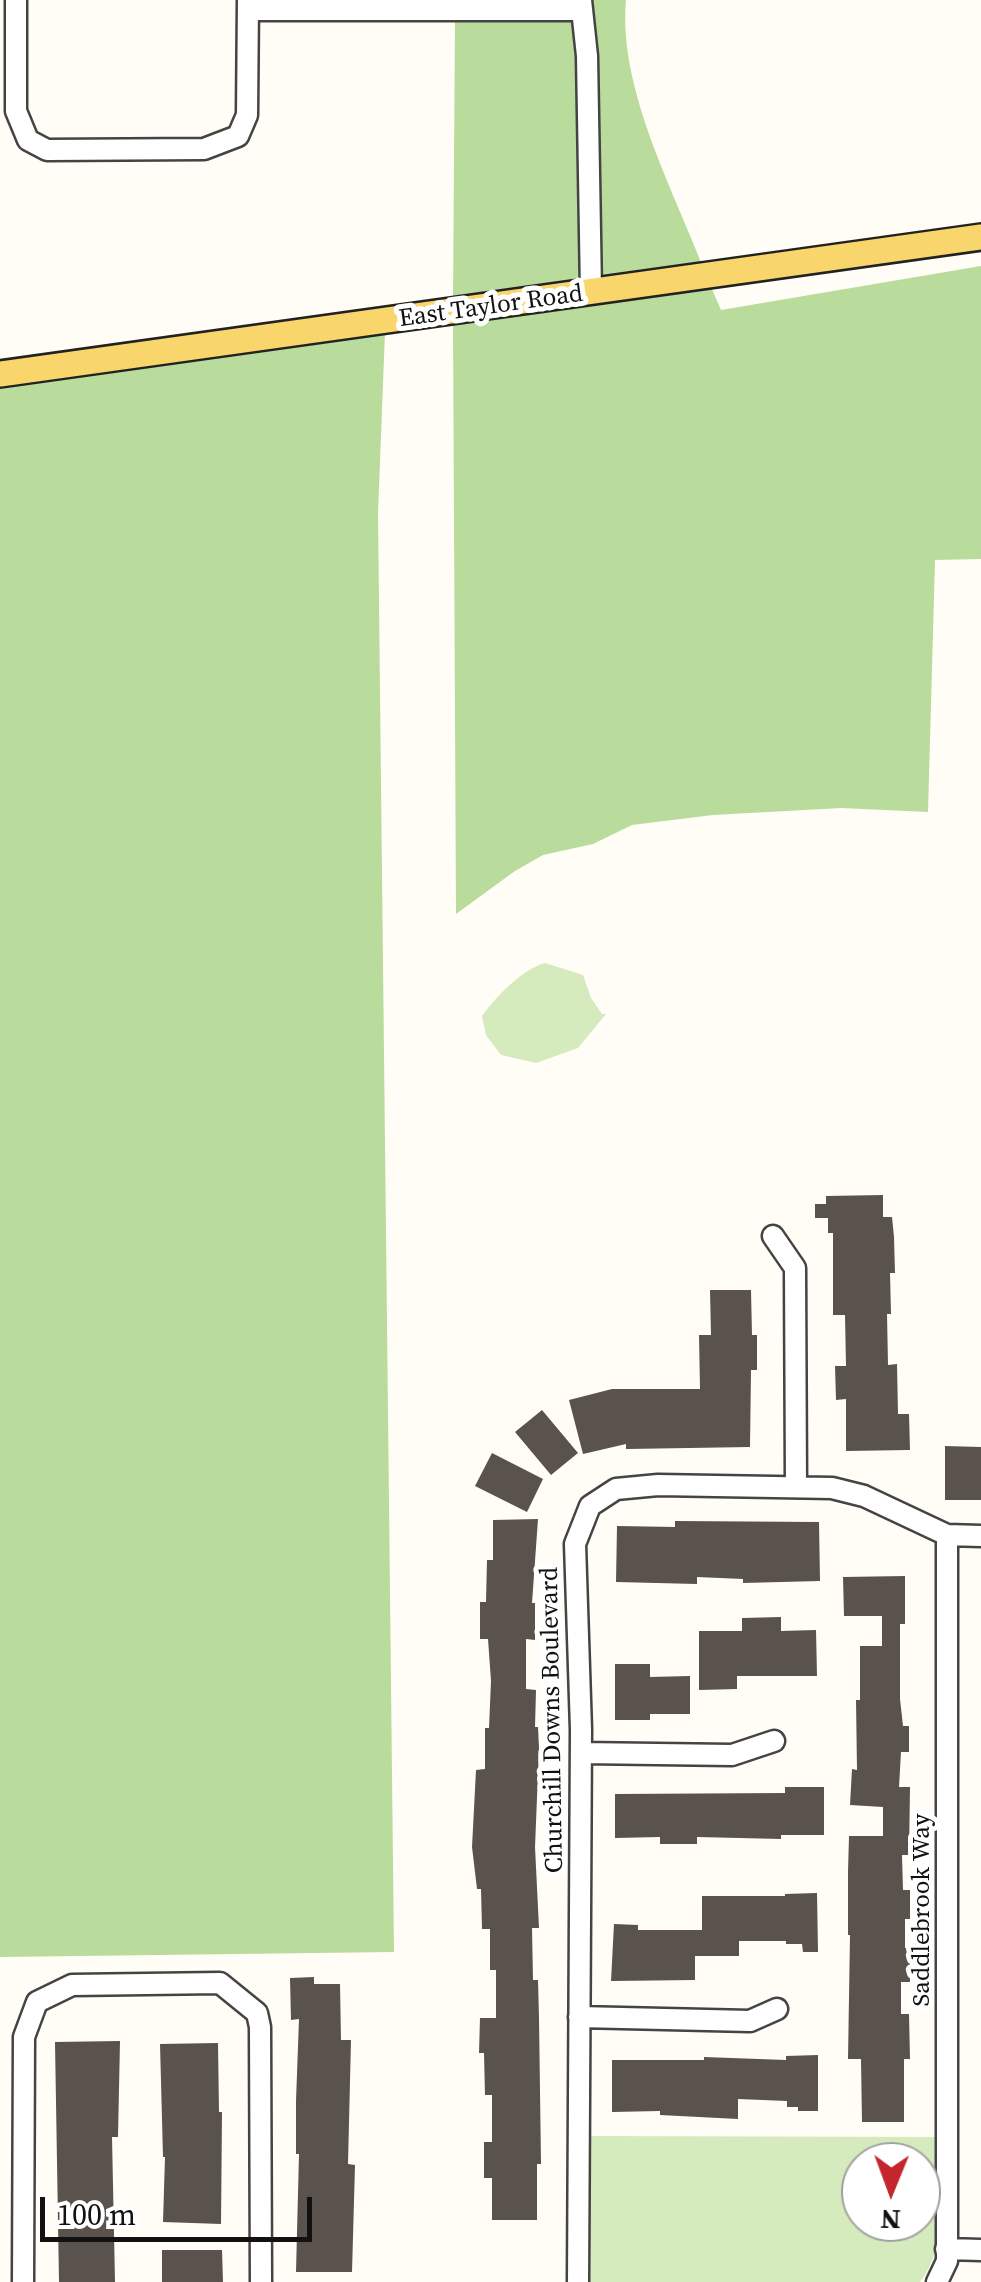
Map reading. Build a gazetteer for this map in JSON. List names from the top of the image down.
{
  "streets": {
    "main road": ["East Taylor Road"],
    "street": ["Churchill Downs Boulevard", "Saddlebrook Way"]
  },
  "crossings": [
    ["Churchill Downs Boulevard", "Saddlebrook Way"]
  ],
  "scale_bar": "100 m",
  "north": "bottom"
}
